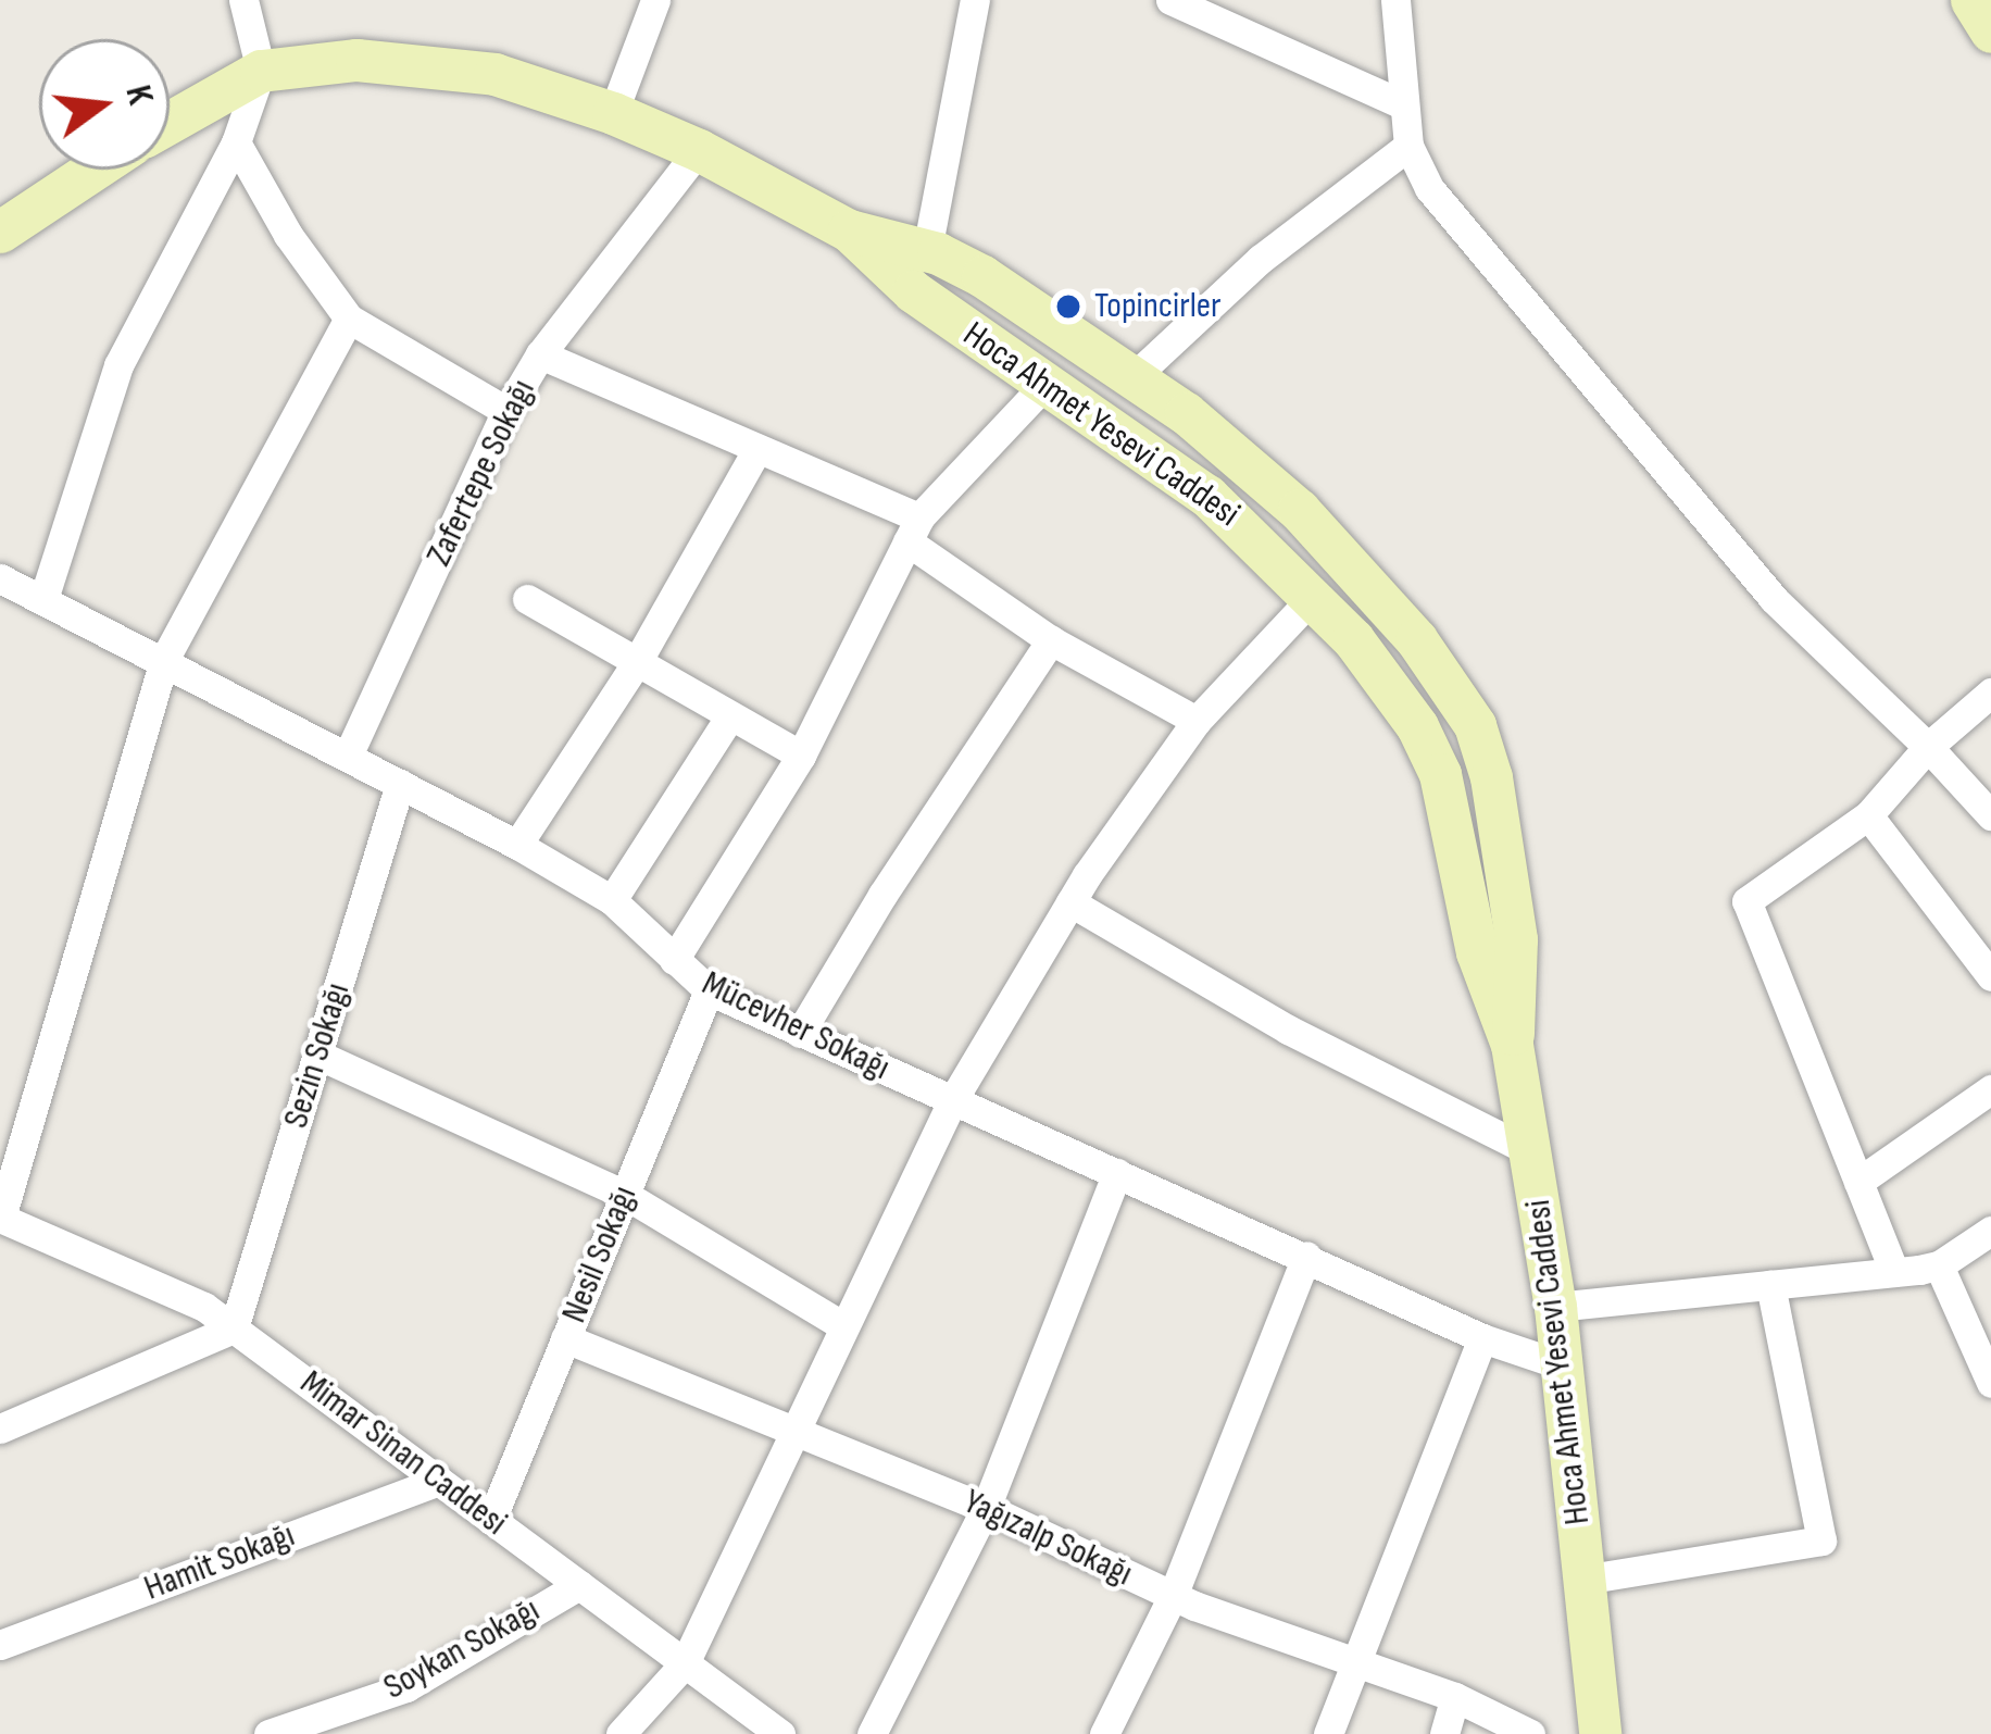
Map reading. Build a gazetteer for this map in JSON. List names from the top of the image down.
{
  "streets": {
    "main road": ["Hoca Ahmet Yesevi Caddesi"],
    "street": [
      "Zafertepe Sokağı",
      "Mücevher Sokağı",
      "Sezin Sokağı",
      "Nesil Sokağı",
      "Mimar Sinan Caddesi",
      "Yağızalp Sokağı",
      "Hamit Sokağı",
      "Soykan Sokağı"
    ]
  },
  "crossings": [
    ["Hoca Ahmet Yesevi Caddesi", "Zafertepe Sokağı"],
    ["Hoca Ahmet Yesevi Caddesi", "Mücevher Sokağı"],
    ["Zafertepe Sokağı", "Mücevher Sokağı"],
    ["Mücevher Sokağı", "Sezin Sokağı"],
    ["Mücevher Sokağı", "Nesil Sokağı"],
    ["Sezin Sokağı", "Mimar Sinan Caddesi"],
    ["Nesil Sokağı", "Mimar Sinan Caddesi"],
    ["Nesil Sokağı", "Yağızalp Sokağı"],
    ["Mimar Sinan Caddesi", "Hamit Sokağı"],
    ["Mimar Sinan Caddesi", "Soykan Sokağı"]
  ],
  "places": ["Topincirler"],
  "north": "right"
}
